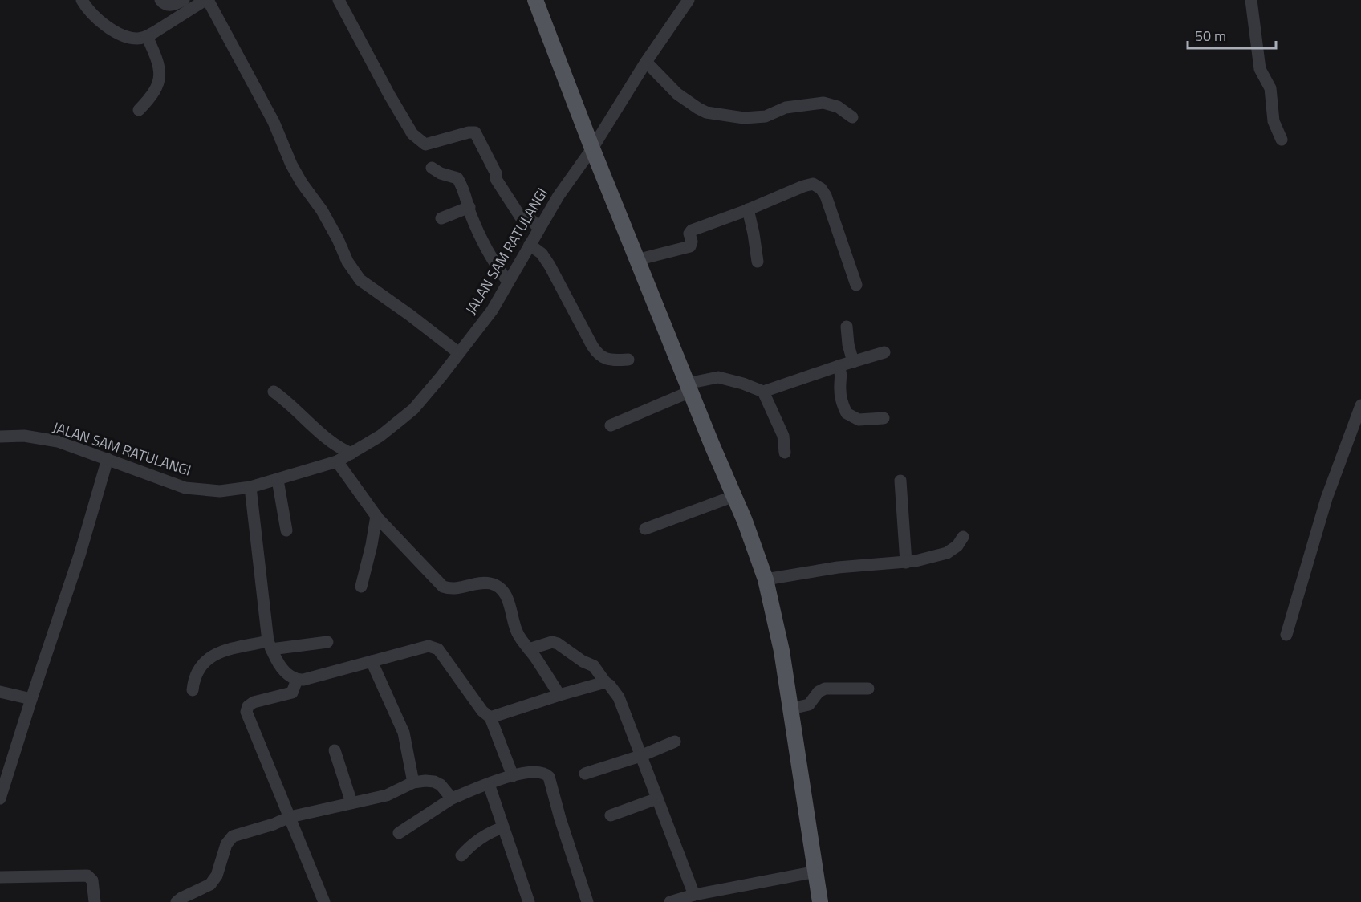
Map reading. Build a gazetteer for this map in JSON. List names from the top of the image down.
{
  "streets": {
    "street": ["JALAN SAM RATULANGI"]
  },
  "scale_bar": "50 m"
}
